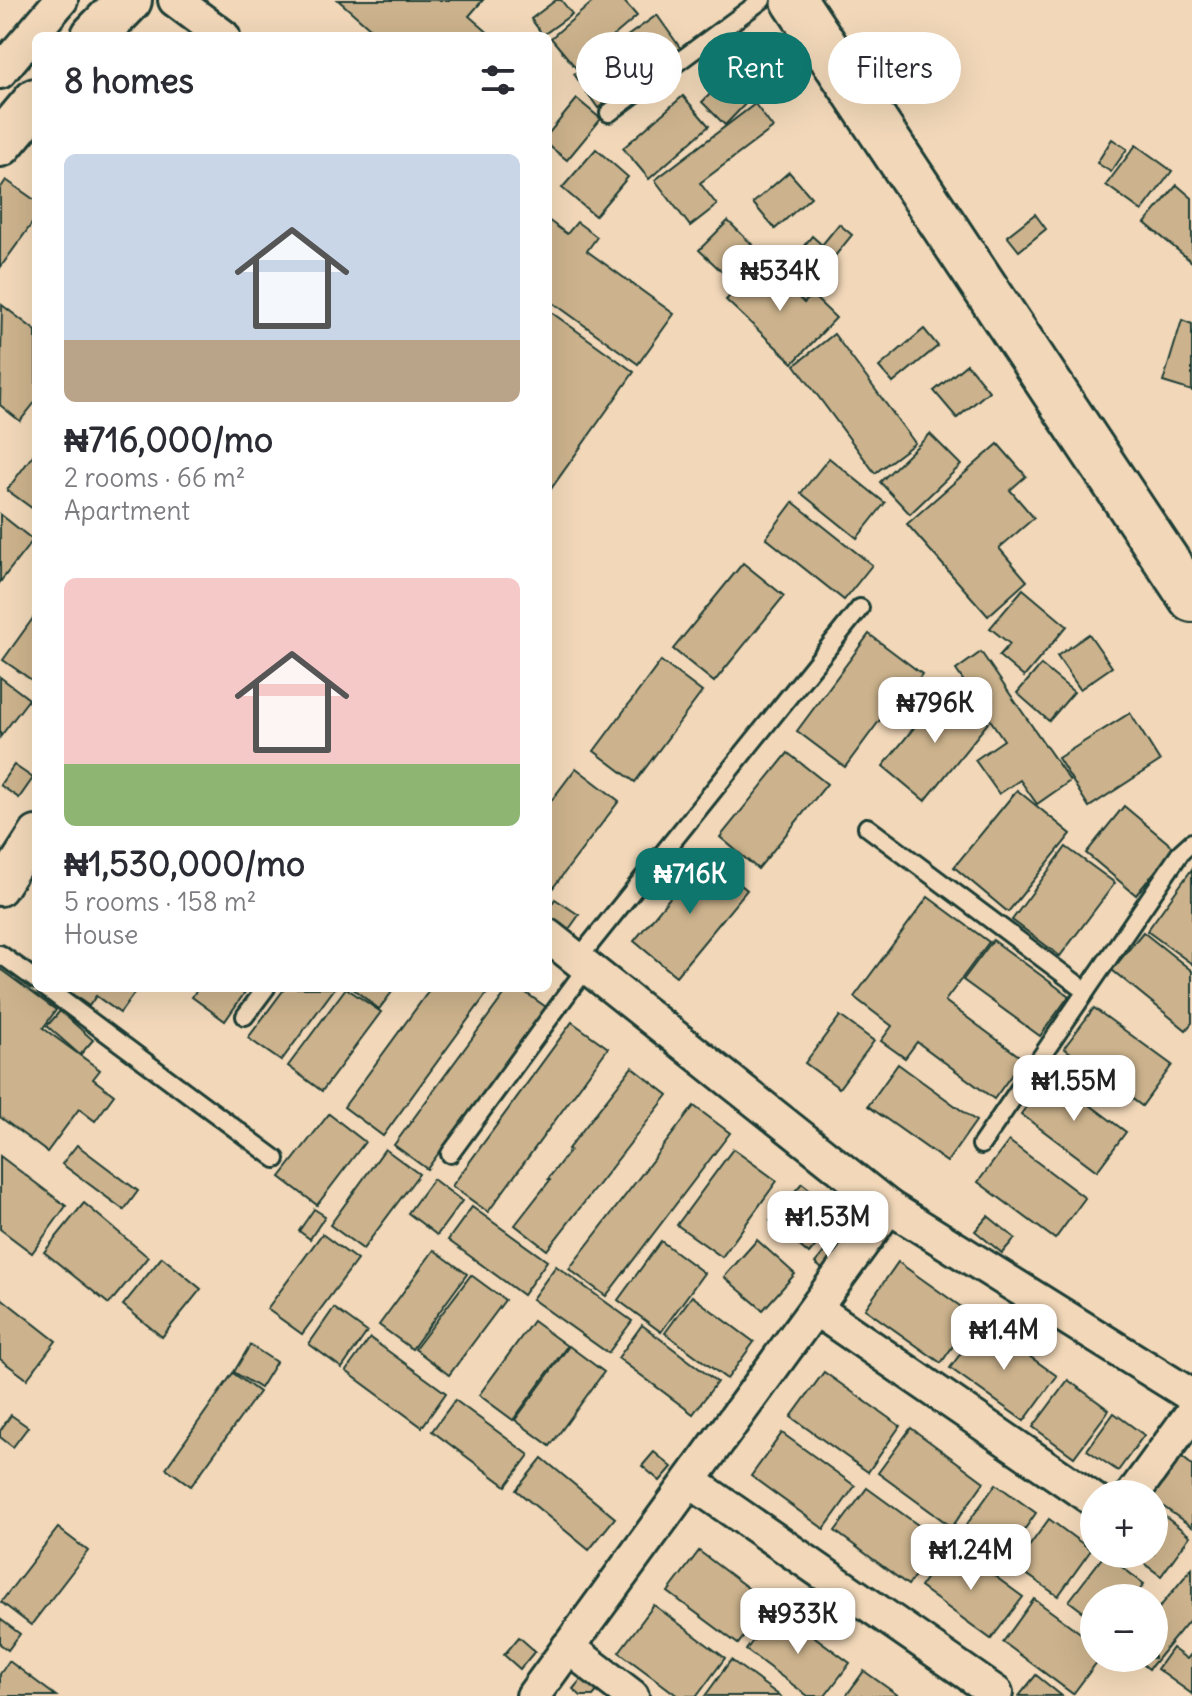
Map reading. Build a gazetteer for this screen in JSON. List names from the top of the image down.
{
  "page": {
    "chip": ["Buy", "Rent", "Filters"],
    "heading": "8 homes",
    "list": [
      {
        "name": "₦716,000/mo",
        "note": "2 rooms · 66 m² · Apartment"
      },
      {
        "name": "₦1,530,000/mo",
        "note": "5 rooms · 158 m² · House"
      }
    ],
    "price": [
      "₦534K",
      "₦796K",
      "₦716K",
      "₦1.55M",
      "₦1.53M",
      "₦1.4M",
      "₦1.24M",
      "₦933K"
    ],
    "map_buttons": ["+", "−"]
  }
}
